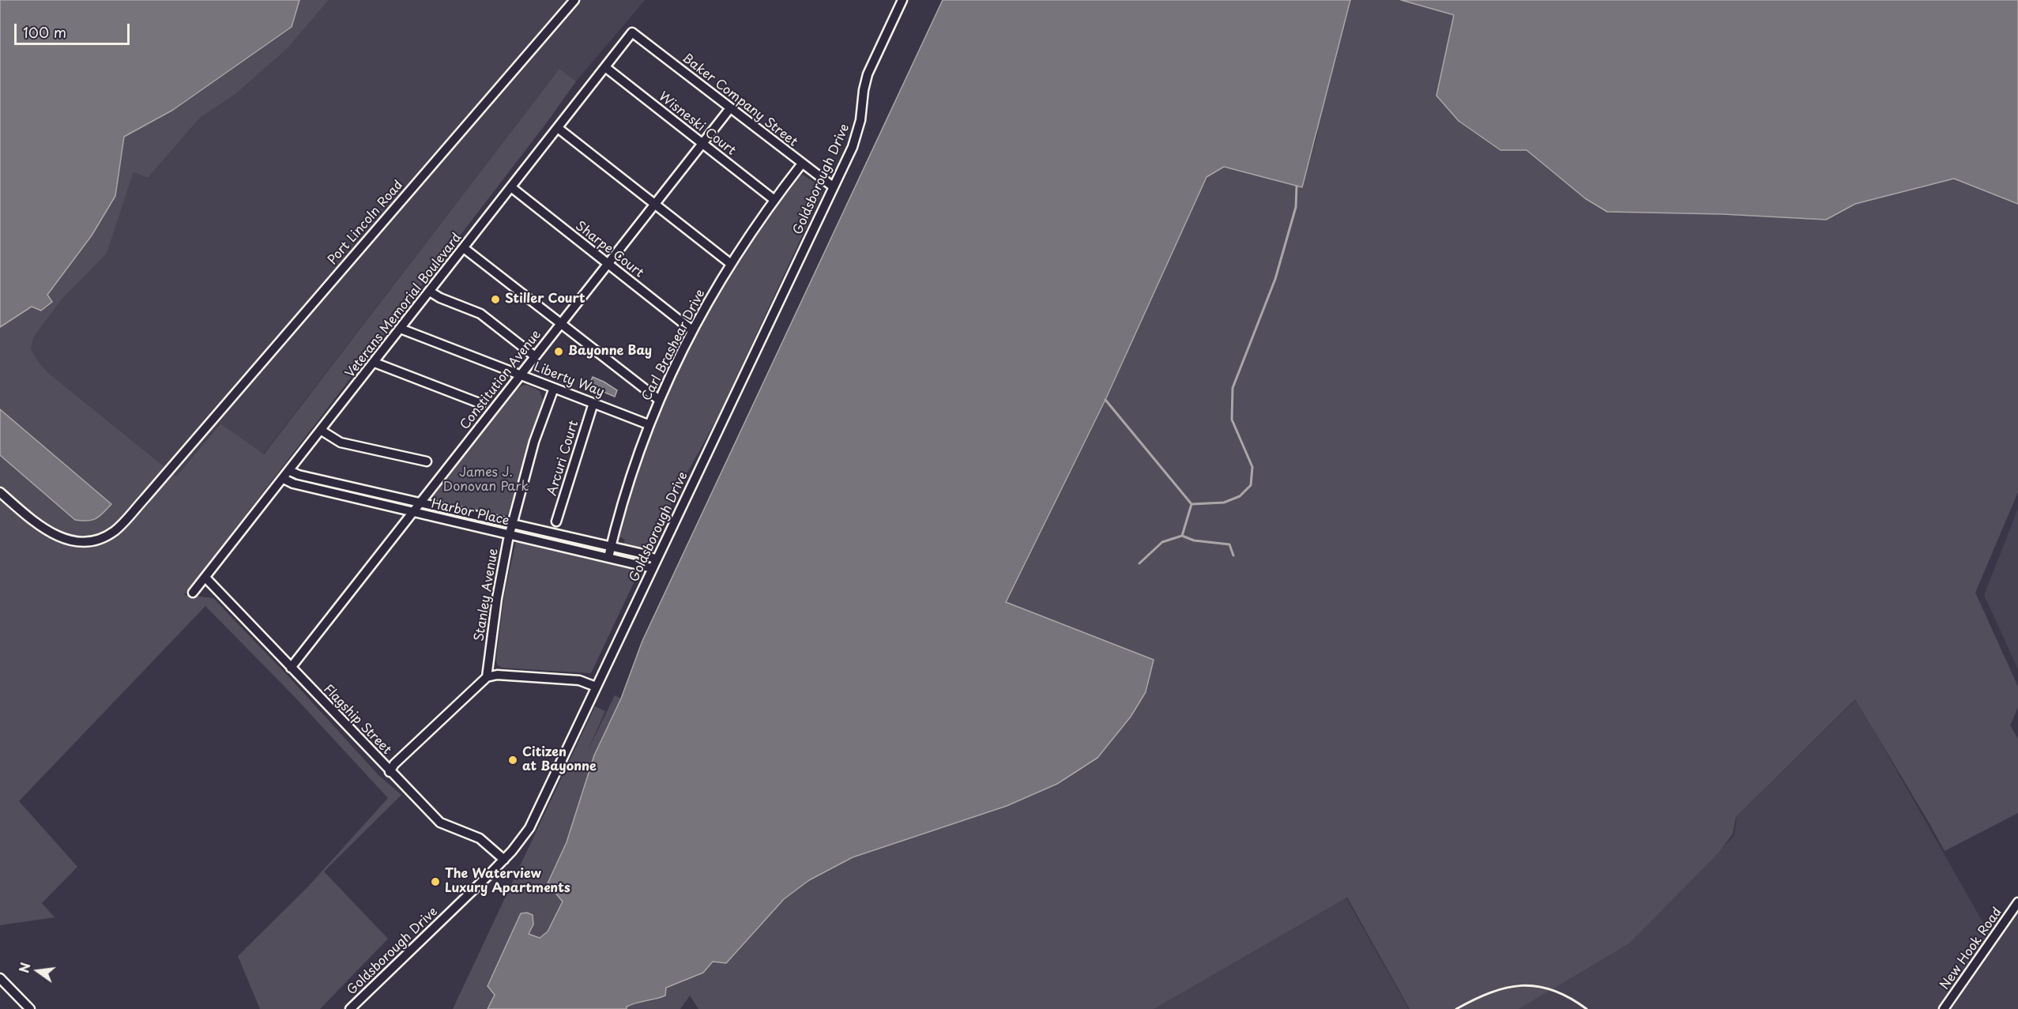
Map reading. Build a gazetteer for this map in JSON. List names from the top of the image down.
{
  "streets": {
    "street": [
      "Baker Company Street",
      "Wisneski Court",
      "Goldsborough Drive",
      "Port Lincoln Road",
      "Sharpe Court",
      "Veterans Memorial Boulevard",
      "Carl Brashear Drive",
      "Constitution Avenue",
      "Liberty Way",
      "Arcuri Court",
      "Harbor Place",
      "Stanley Avenue",
      "Flagship Street",
      "New Hook Road"
    ]
  },
  "crossings": [
    ["Baker Company Street", "Goldsborough Drive"],
    ["Baker Company Street", "Veterans Memorial Boulevard"],
    ["Baker Company Street", "Carl Brashear Drive"],
    ["Baker Company Street", "Constitution Avenue"],
    ["Wisneski Court", "Veterans Memorial Boulevard"],
    ["Wisneski Court", "Carl Brashear Drive"],
    ["Wisneski Court", "Constitution Avenue"],
    ["Goldsborough Drive", "Harbor Place"],
    ["Goldsborough Drive", "Flagship Street"],
    ["Sharpe Court", "Veterans Memorial Boulevard"],
    ["Sharpe Court", "Carl Brashear Drive"],
    ["Sharpe Court", "Constitution Avenue"],
    ["Veterans Memorial Boulevard", "Liberty Way"],
    ["Veterans Memorial Boulevard", "Harbor Place"],
    ["Veterans Memorial Boulevard", "Flagship Street"],
    ["Carl Brashear Drive", "Liberty Way"],
    ["Carl Brashear Drive", "Harbor Place"],
    ["Constitution Avenue", "Liberty Way"],
    ["Constitution Avenue", "Harbor Place"],
    ["Constitution Avenue", "Flagship Street"],
    ["Liberty Way", "Arcuri Court"],
    ["Liberty Way", "Stanley Avenue"],
    ["Harbor Place", "Stanley Avenue"]
  ],
  "parks": ["James J. Donovan Park"],
  "places": [
    "Stiller Court",
    "Bayonne Bay",
    "Citizen at Bayonne",
    "The Waterview Luxury Apartments"
  ],
  "scale_bar": "100 m",
  "north": "left"
}
